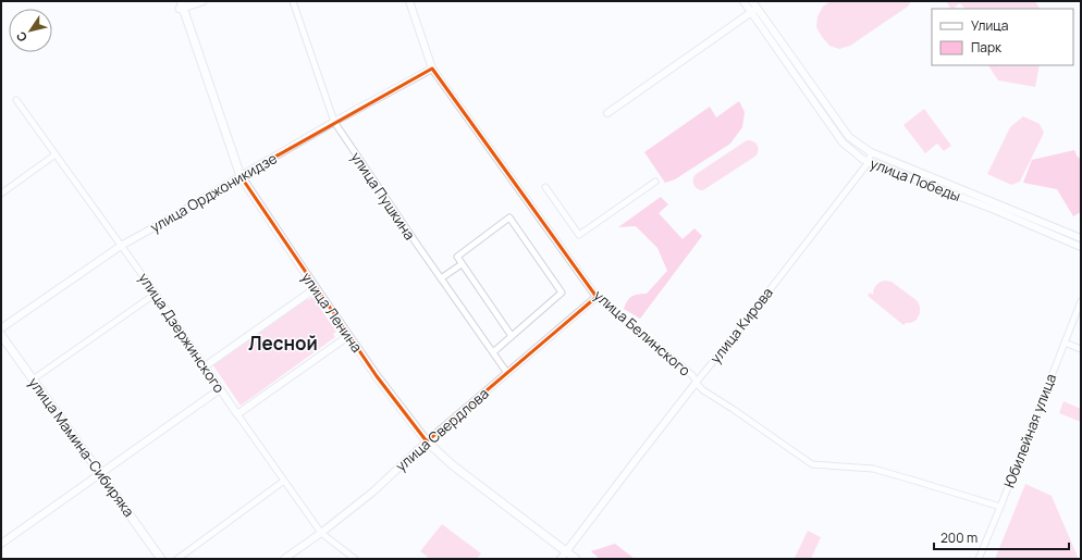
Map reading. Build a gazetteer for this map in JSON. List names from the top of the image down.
{
  "streets": {
    "main road": ["улица Ленина", "улица Мамина-Сибиряка"],
    "street": [
      "улица Победы",
      "улица Орджоникидзе",
      "улица Пушкина",
      "улица Кирова",
      "улица Дзержинского",
      "улица Белинского",
      "улица Свердлова",
      "Юбилейная улица"
    ]
  },
  "crossings": [
    ["улица Победы", "улица Кирова"],
    ["улица Орджоникидзе", "улица Пушкина"],
    ["улица Орджоникидзе", "улица Ленина"],
    ["улица Орджоникидзе", "улица Дзержинского"],
    ["улица Орджоникидзе", "улица Белинского"],
    ["улица Пушкина", "улица Свердлова"],
    ["улица Ленина", "улица Кирова"],
    ["улица Ленина", "улица Свердлова"],
    ["улица Кирова", "улица Белинского"],
    ["улица Дзержинского", "улица Свердлова"],
    ["улица Белинского", "улица Свердлова"],
    ["улица Белинского", "Юбилейная улица"]
  ],
  "districts": ["Лесной"],
  "legend": ["Улица", "Парк"],
  "scale_bar": "200 m",
  "north": "bottom left"
}
